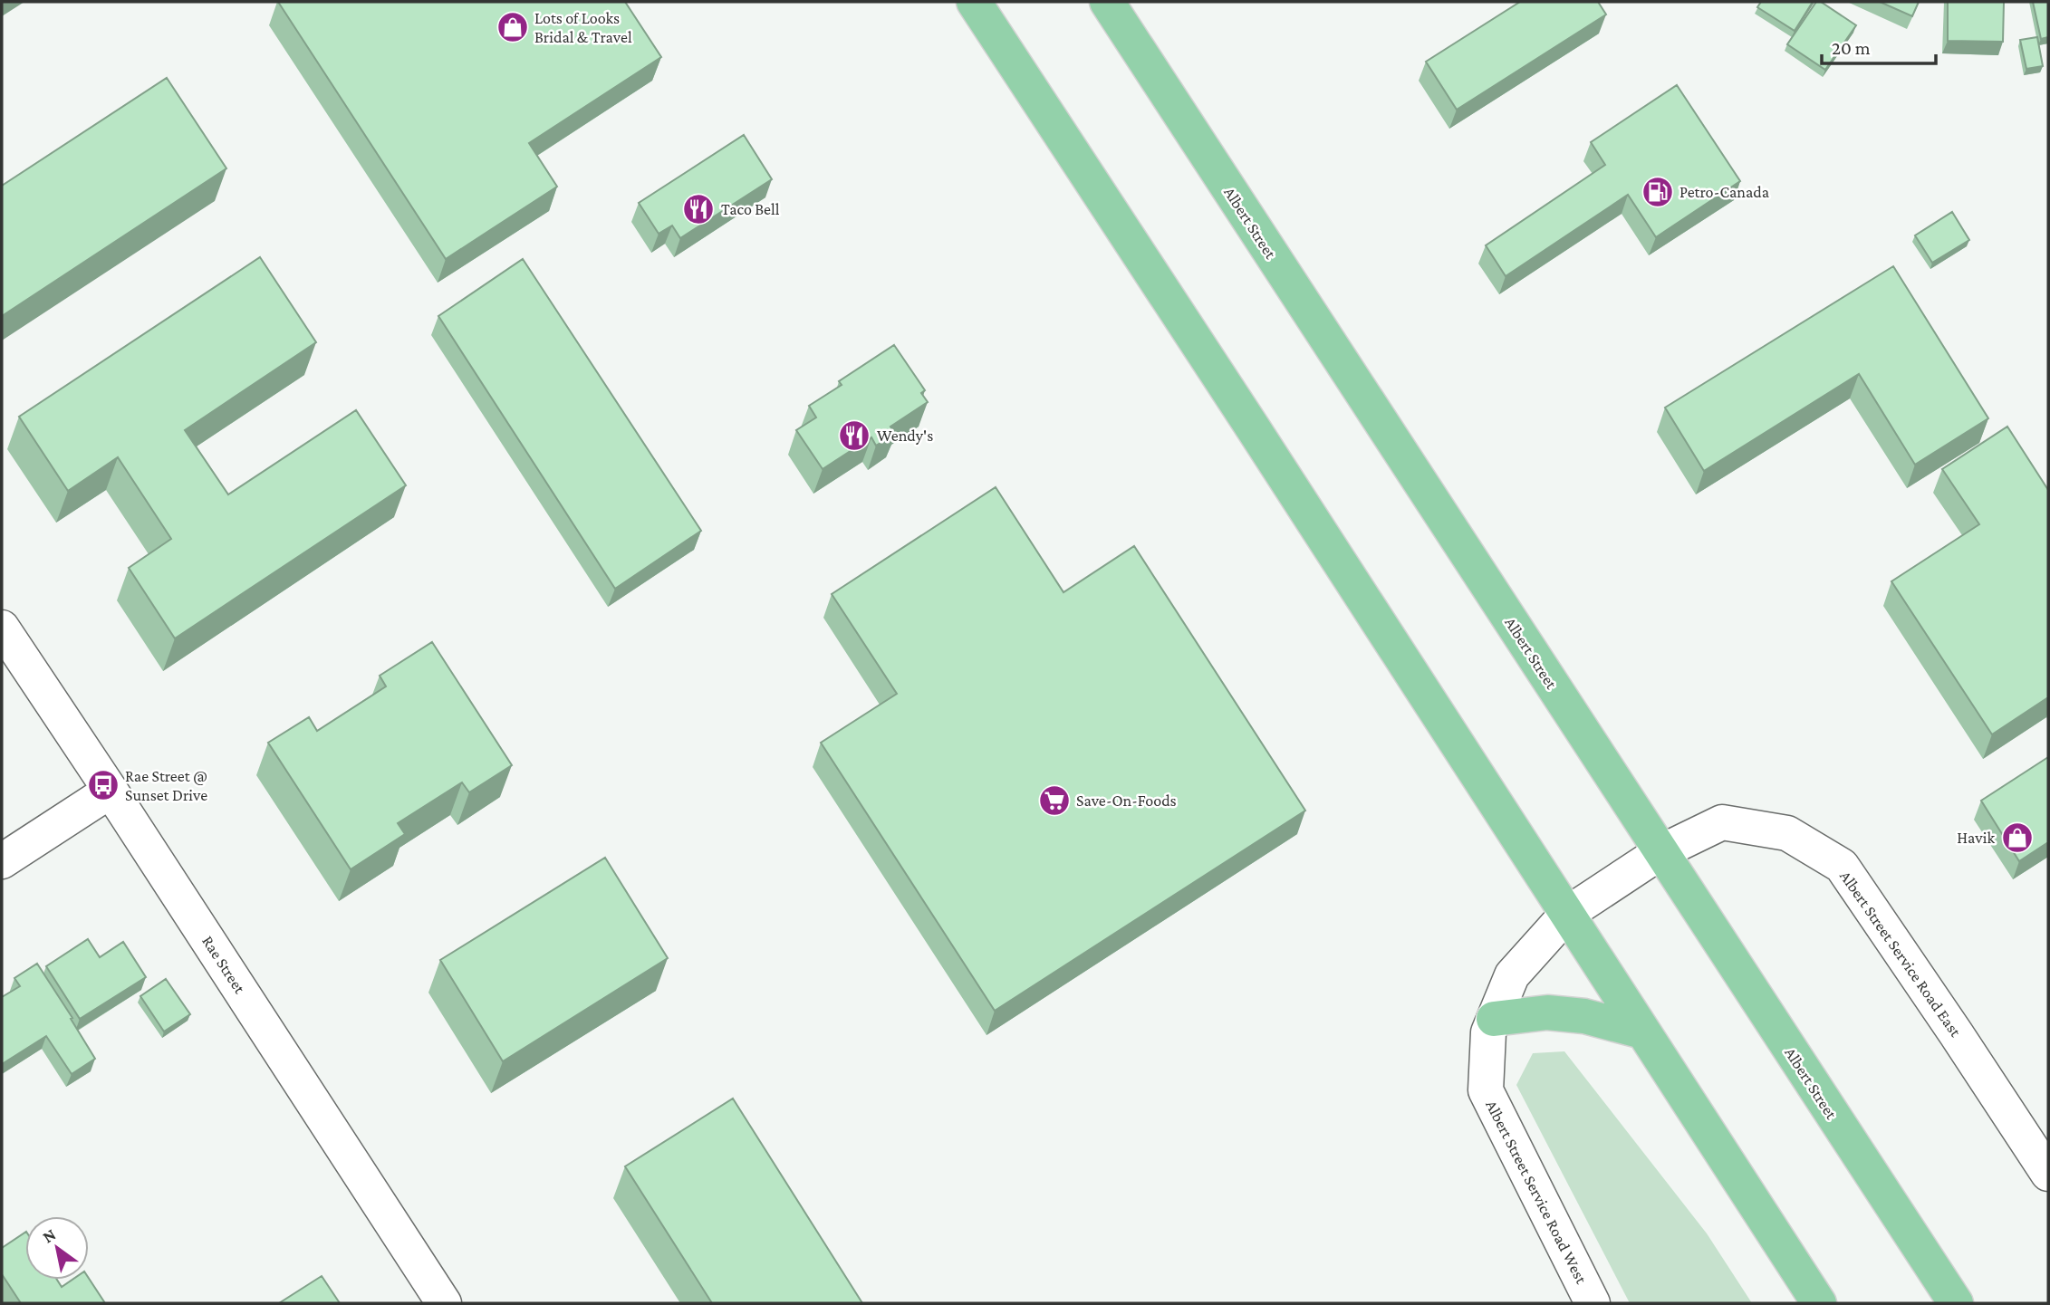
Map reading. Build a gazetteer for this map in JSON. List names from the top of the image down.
{
  "streets": {
    "main road": ["Albert Street"],
    "street": ["Albert Street Service Road East", "Rae Street", "Albert Street Service Road West"]
  },
  "crossings": [
    ["Albert Street", "Albert Street Service Road East"],
    ["Albert Street Service Road East", "Albert Street Service Road West"]
  ],
  "places": {
    "shop": ["Lots of Looks Bridal & Travel", "Havik"],
    "fuel station": ["Petro-Canada"],
    "restaurant": ["Taco Bell", "Wendy's"],
    "bus stop": ["Rae Street @ Sunset Drive"],
    "supermarket": ["Save-On-Foods"]
  },
  "scale_bar": "20 m",
  "north": "top left"
}
